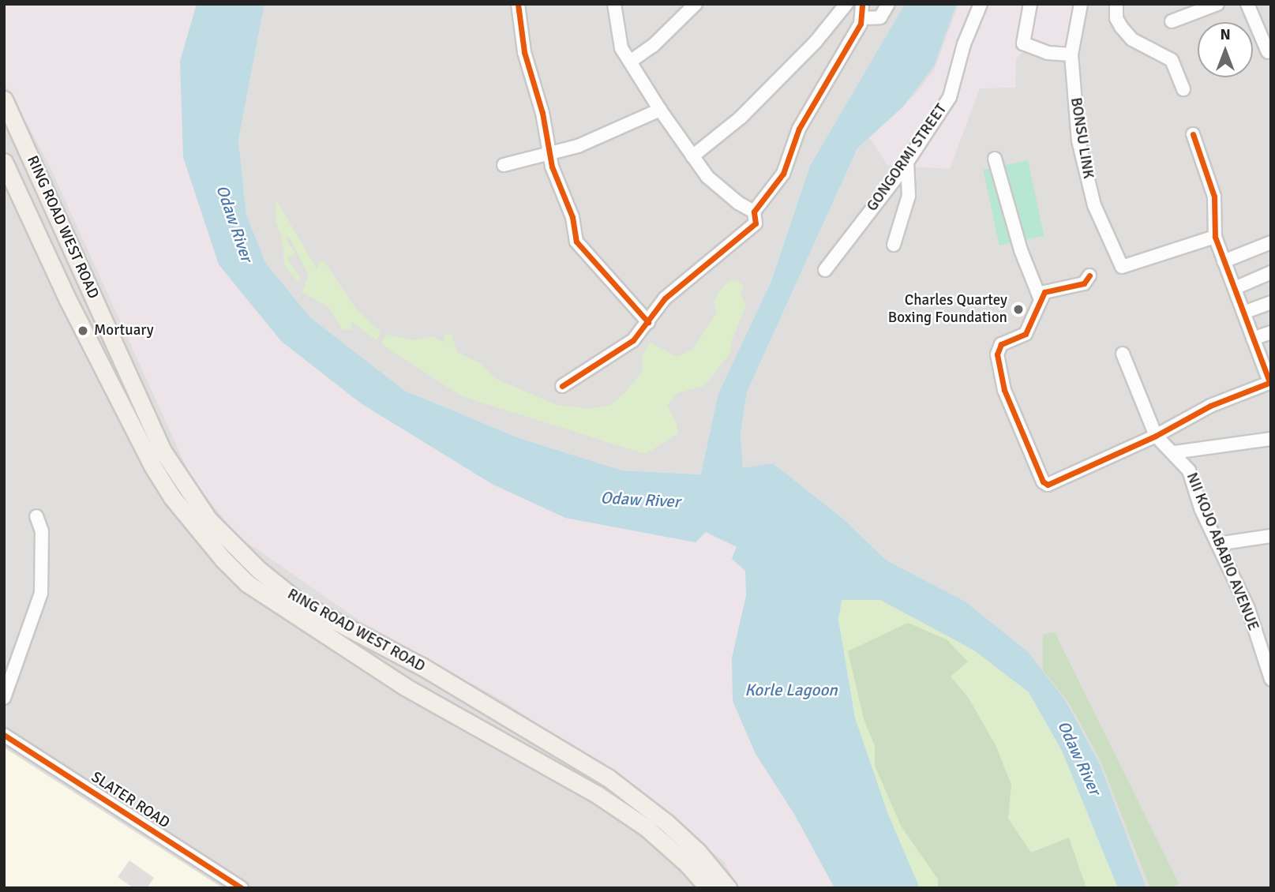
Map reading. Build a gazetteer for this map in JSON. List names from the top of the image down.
{
  "streets": {
    "main road": ["RING ROAD WEST ROAD"],
    "street": [
      "BONSU LINK",
      "GONGORMI STREET",
      "NII KOJO ABABIO AVENUE",
      "SLATER ROAD"
    ]
  },
  "water": ["Odaw River", "Korle Lagoon"],
  "places": ["Charles Quartey Boxing Foundation", "Mortuary"],
  "north": "top"
}
